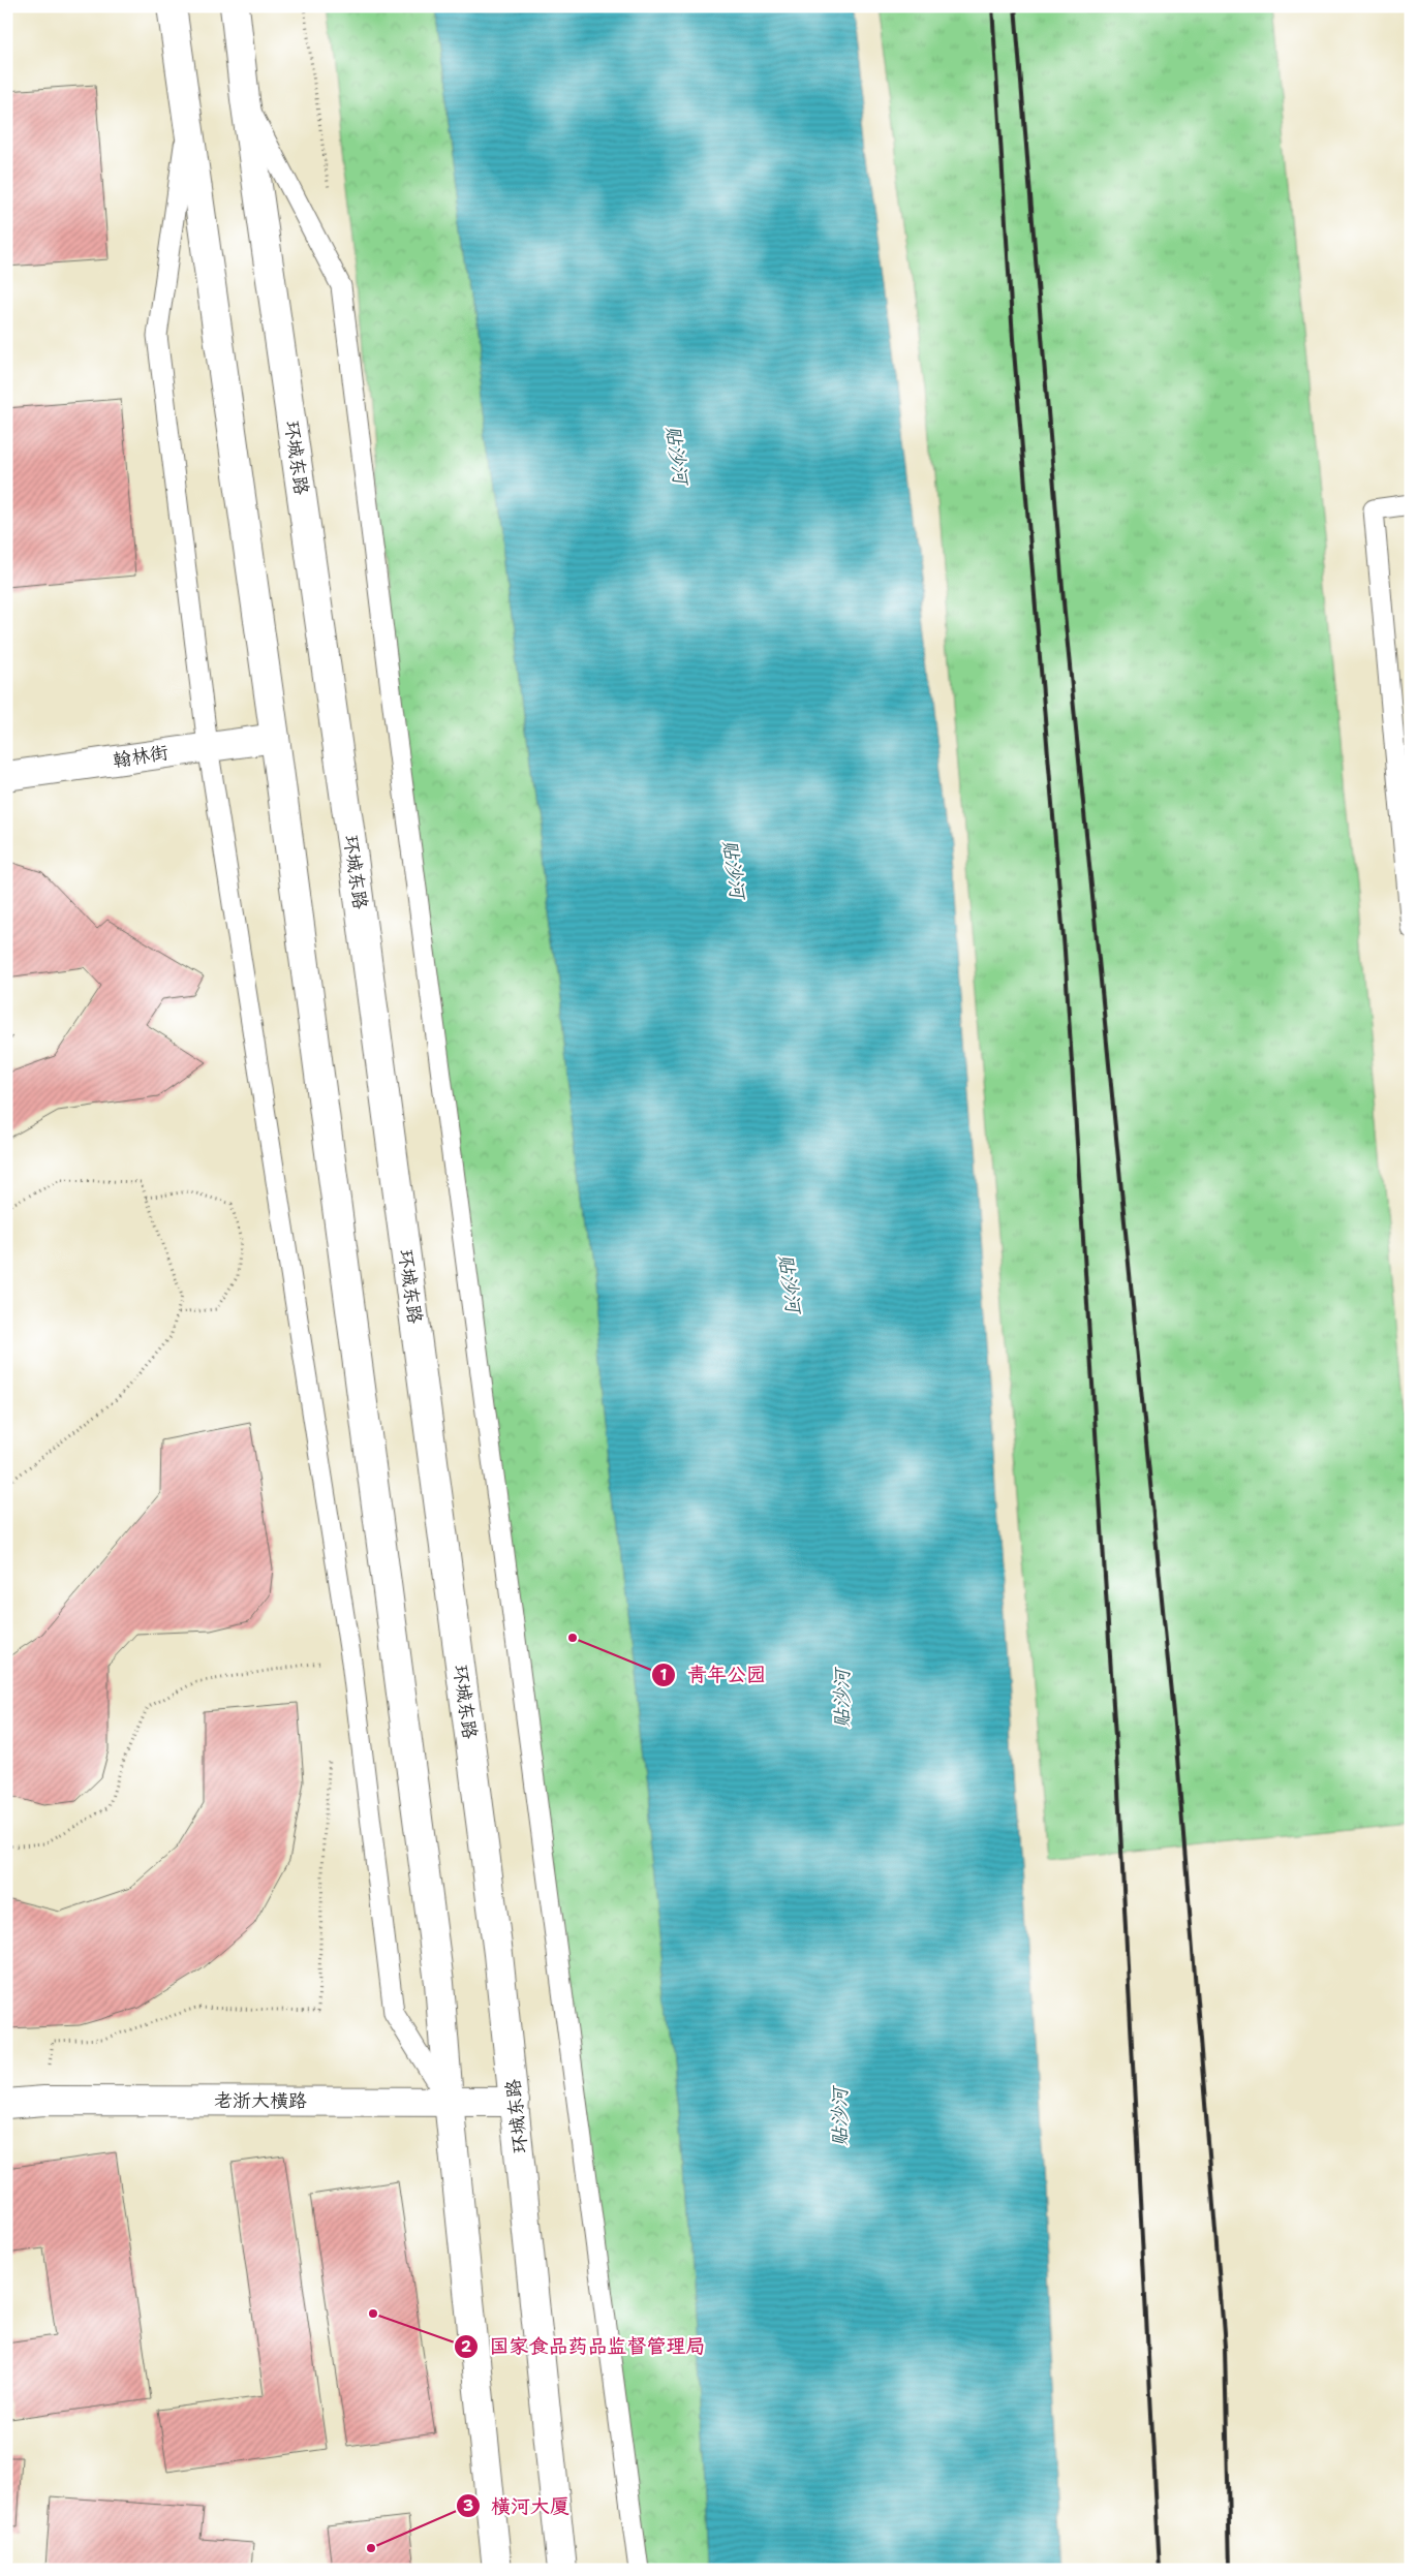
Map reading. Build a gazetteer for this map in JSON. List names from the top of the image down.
{
  "streets": {
    "main road": ["环城东路", "翰林街", "老浙大横路"]
  },
  "crossings": [
    ["环城东路", "老浙大横路"]
  ],
  "water": ["贴沙河"],
  "places": ["青年公园", "国家食品药品监督管理局", "横河大厦"]
}
